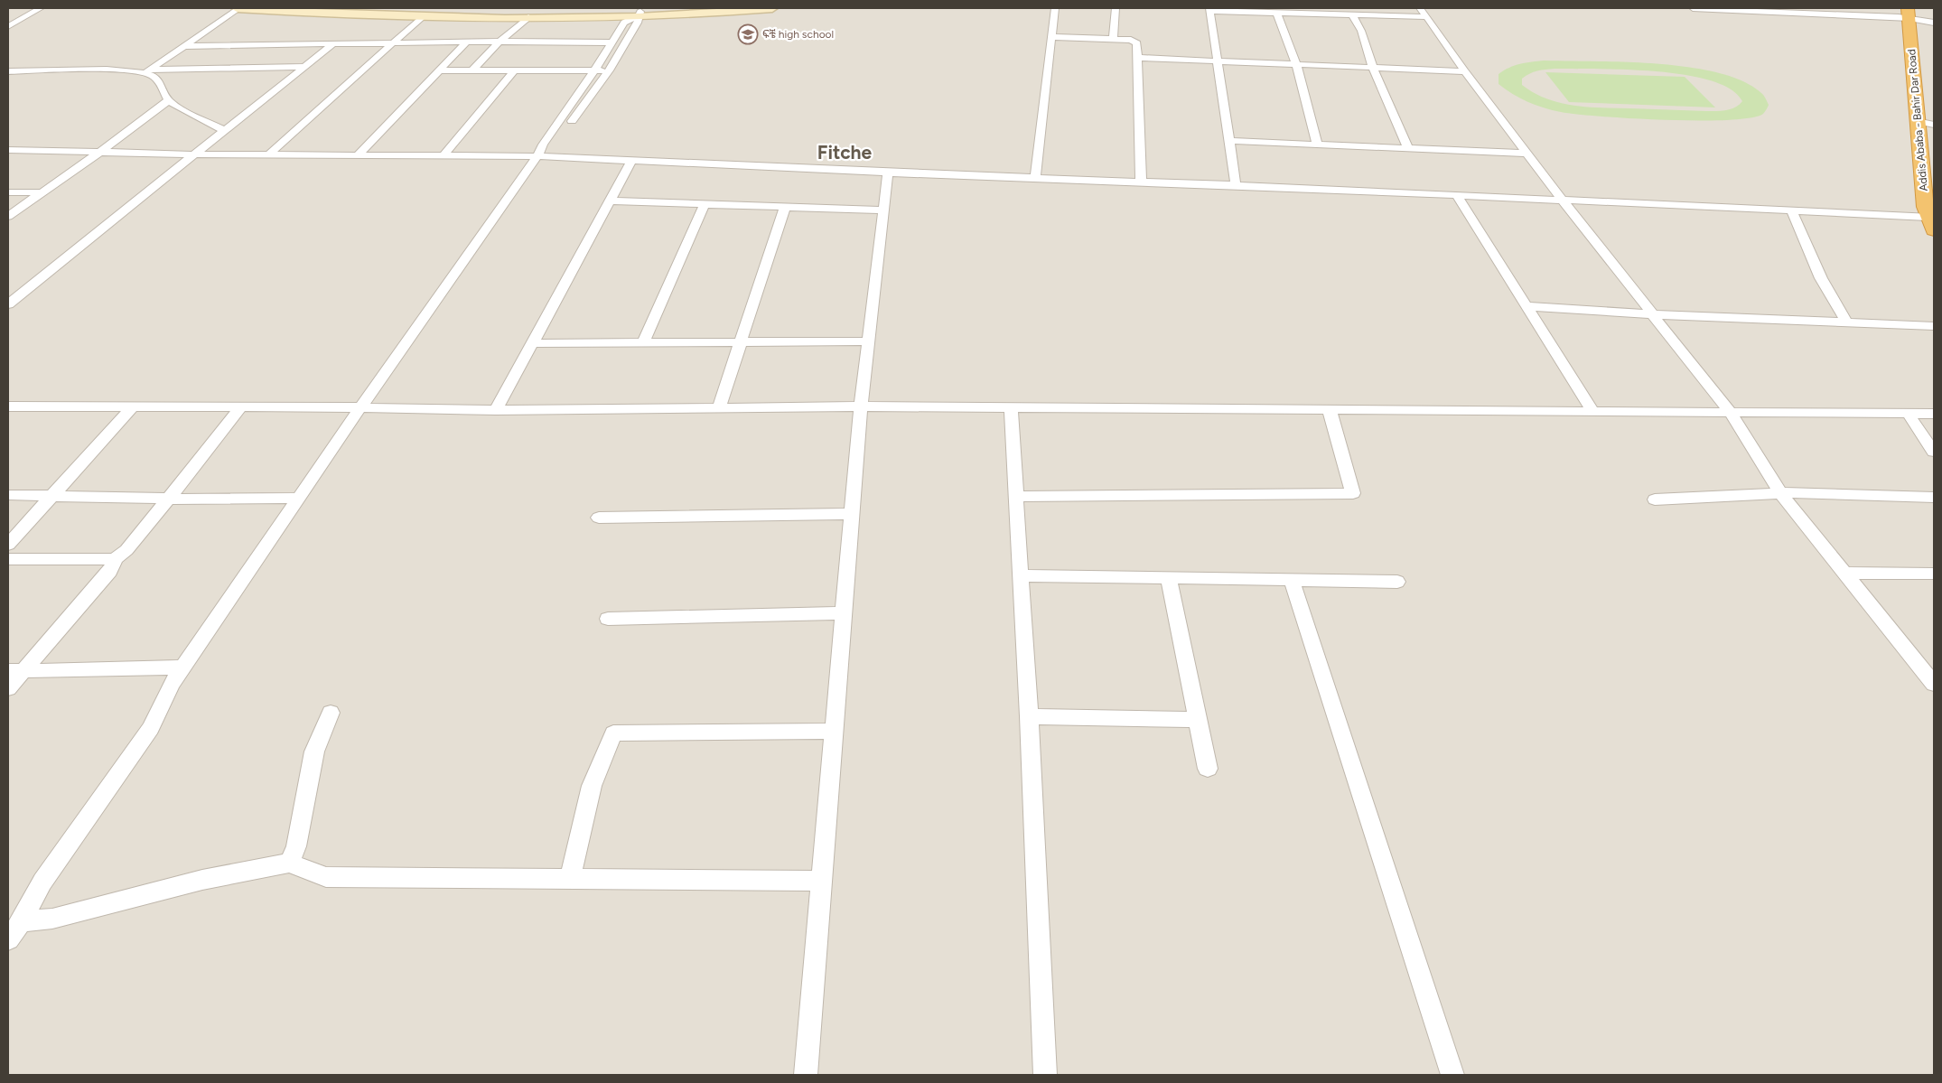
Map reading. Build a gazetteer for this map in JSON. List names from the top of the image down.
{
  "streets": {
    "highway": ["Addis Ababa - Bahir Dar Road"]
  },
  "districts": ["Fitche"],
  "places": {
    "school or university": ["ፍቼ high school"]
  }
}
